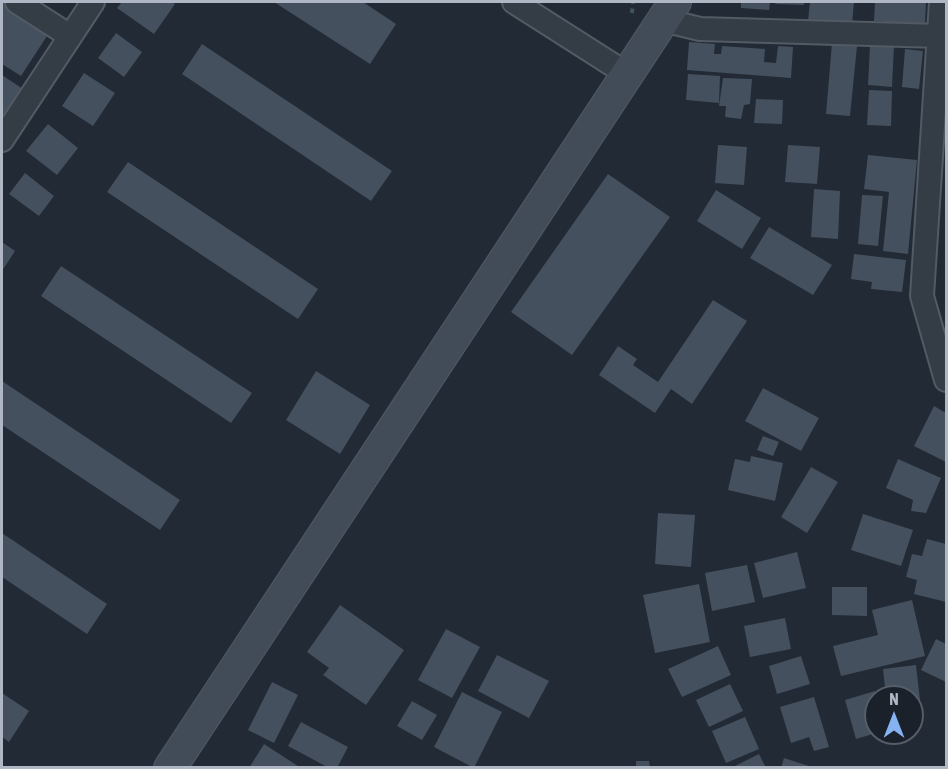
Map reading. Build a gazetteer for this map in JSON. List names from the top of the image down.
{
  "north": "top"
}
